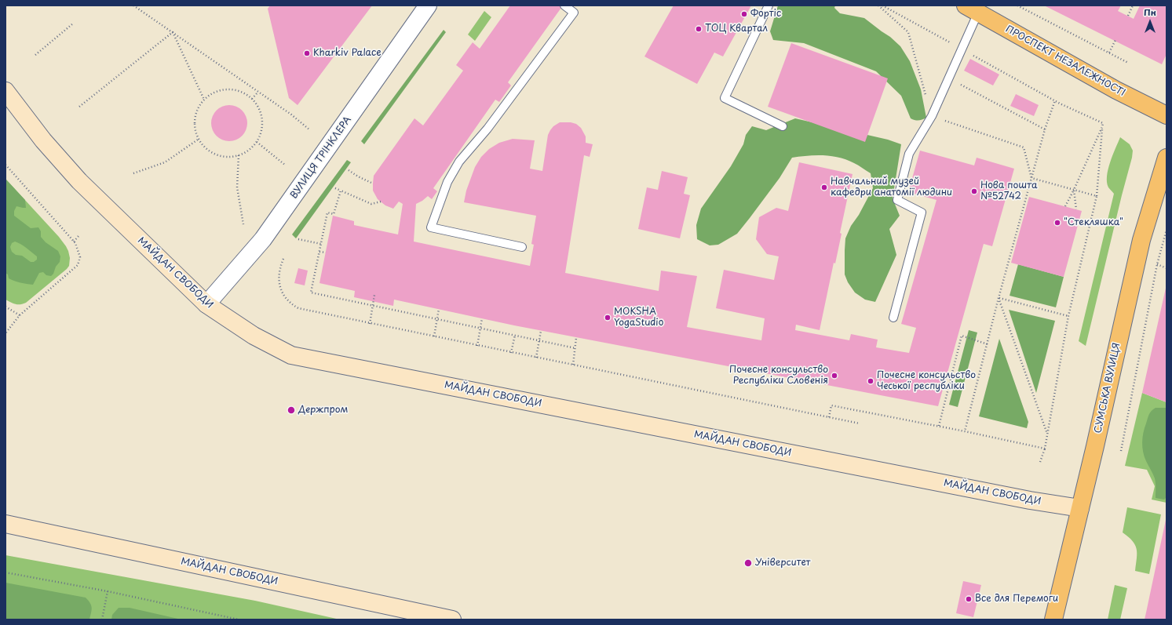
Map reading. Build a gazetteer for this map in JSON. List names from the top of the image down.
{
  "streets": {
    "main road": ["ПРОСПЕКТ НЕЗАЛЕЖНОСТІ", "МАЙДАН СВОБОДИ", "СУМСЬКА ВУЛИЦЯ"],
    "street": ["ВУЛИЦЯ ТРІНКЛЕРА"]
  },
  "crossings": [
    ["ВУЛИЦЯ ТРІНКЛЕРА", "МАЙДАН СВОБОДИ"],
    ["МАЙДАН СВОБОДИ", "СУМСЬКА ВУЛИЦЯ"]
  ],
  "places": [
    "Фортiс",
    "ТОЦ Квартал",
    "Kharkiv Palace",
    "Навчальний музей кафедри анатомії людини",
    "Нова пошта №52742",
    "\"Стекляшка\"",
    "MOKSHA YogaStudio",
    "Почесне консульство Республіки Словенія",
    "Почесне консульство Чеської республіки",
    "Держпром",
    "Університет",
    "Все для Перемоги"
  ],
  "north": "top"
}
